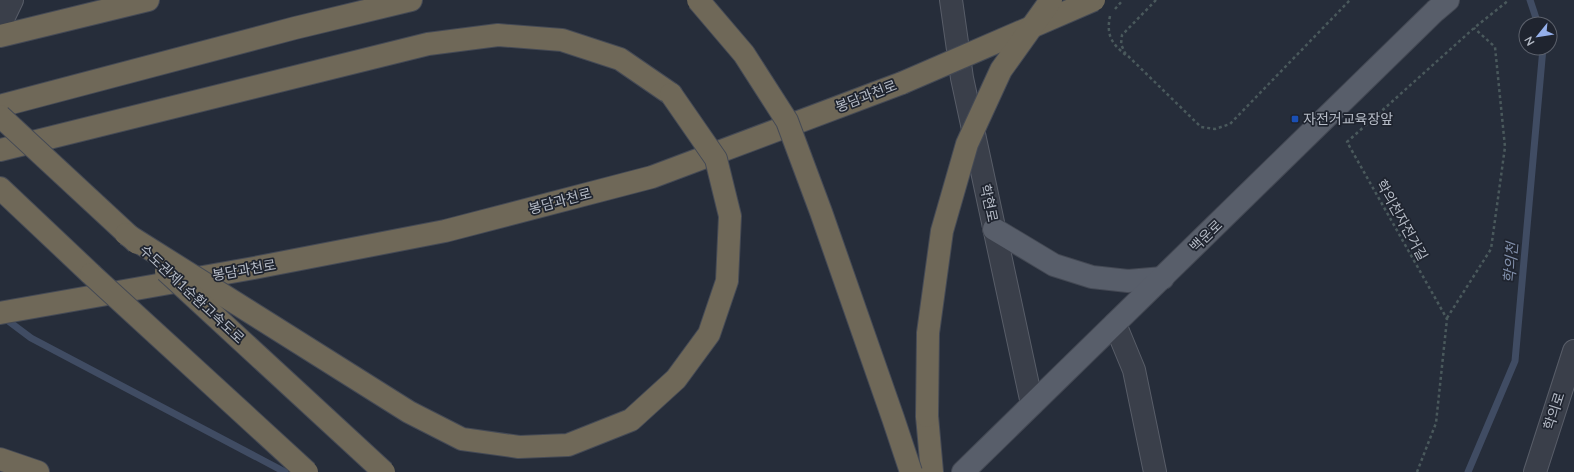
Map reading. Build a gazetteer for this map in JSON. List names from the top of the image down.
{
  "streets": {
    "highway": ["봉담과천로", "수도권제1순환고속도로"],
    "main road": ["백운로"],
    "street": ["학현로", "학의로"],
    "path": ["학의천자전거길"]
  },
  "crossings": [
    ["학현로", "백운로"]
  ],
  "water": ["학의천"],
  "places": {
    "transit": ["자전거교육장앞"]
  },
  "north": "bottom left"
}
